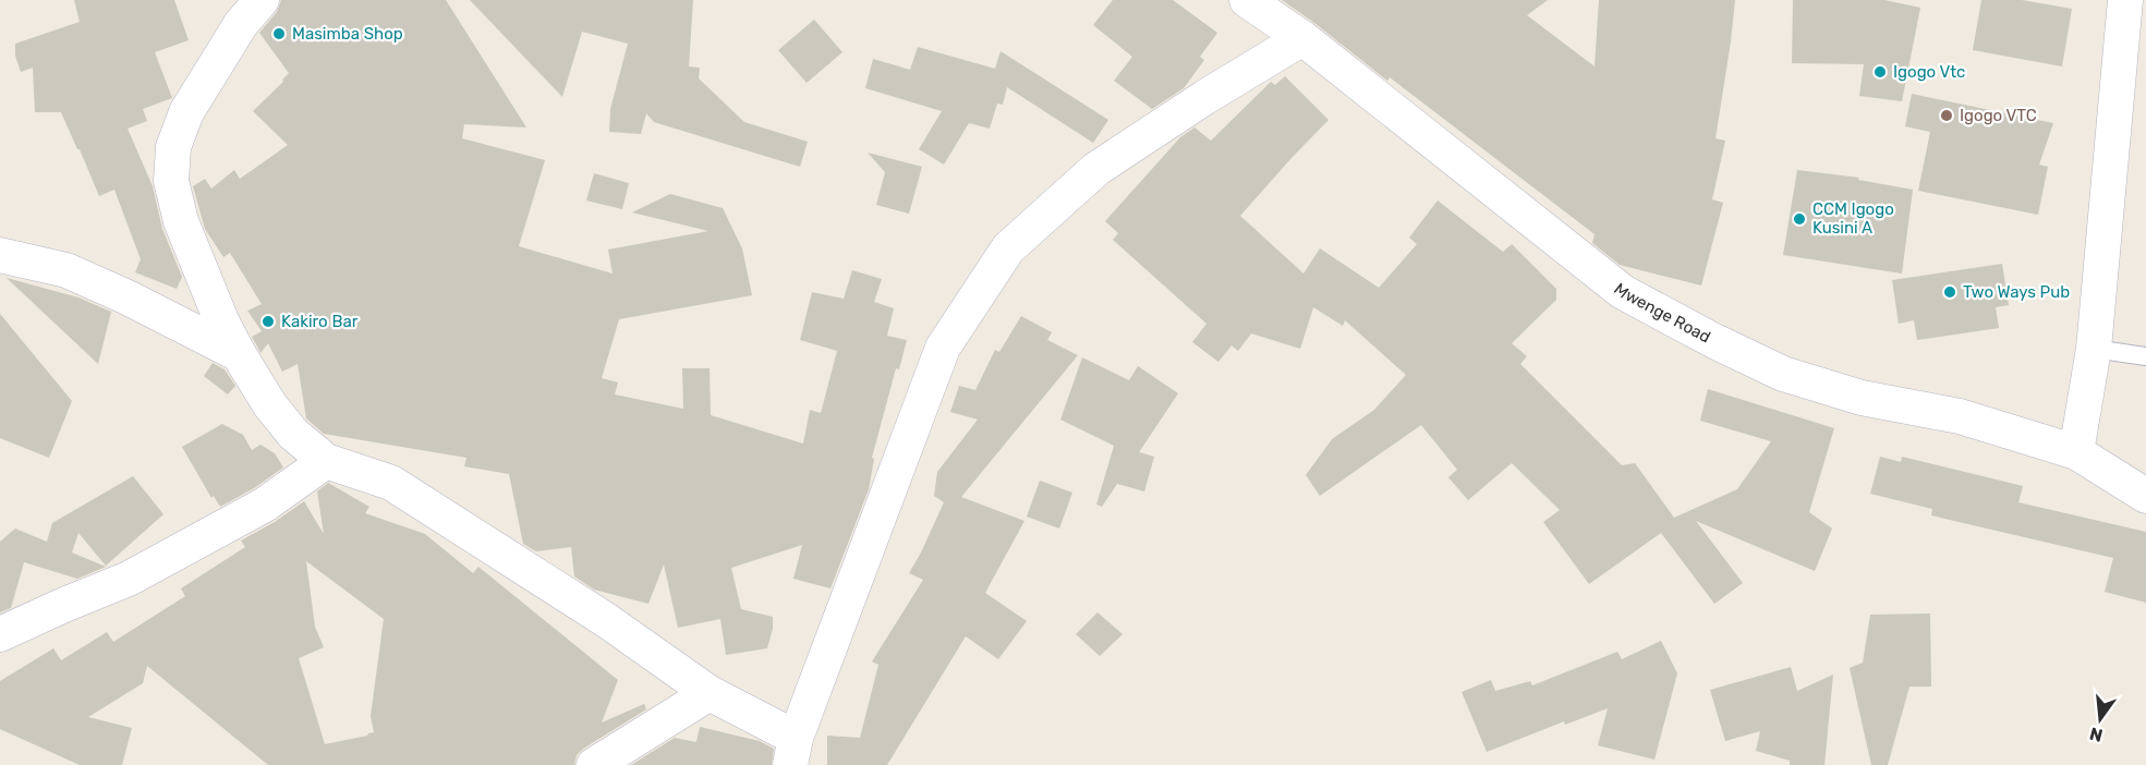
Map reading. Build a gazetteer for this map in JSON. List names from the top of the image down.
{
  "streets": {
    "street": ["Mwenge Road"]
  },
  "places": [
    "Masimba Shop",
    "Igogo Vtc",
    "Igogo VTC",
    "CCM Igogo Kusini A",
    "Two Ways Pub",
    "Kakiro Bar"
  ],
  "north": "bottom"
}
